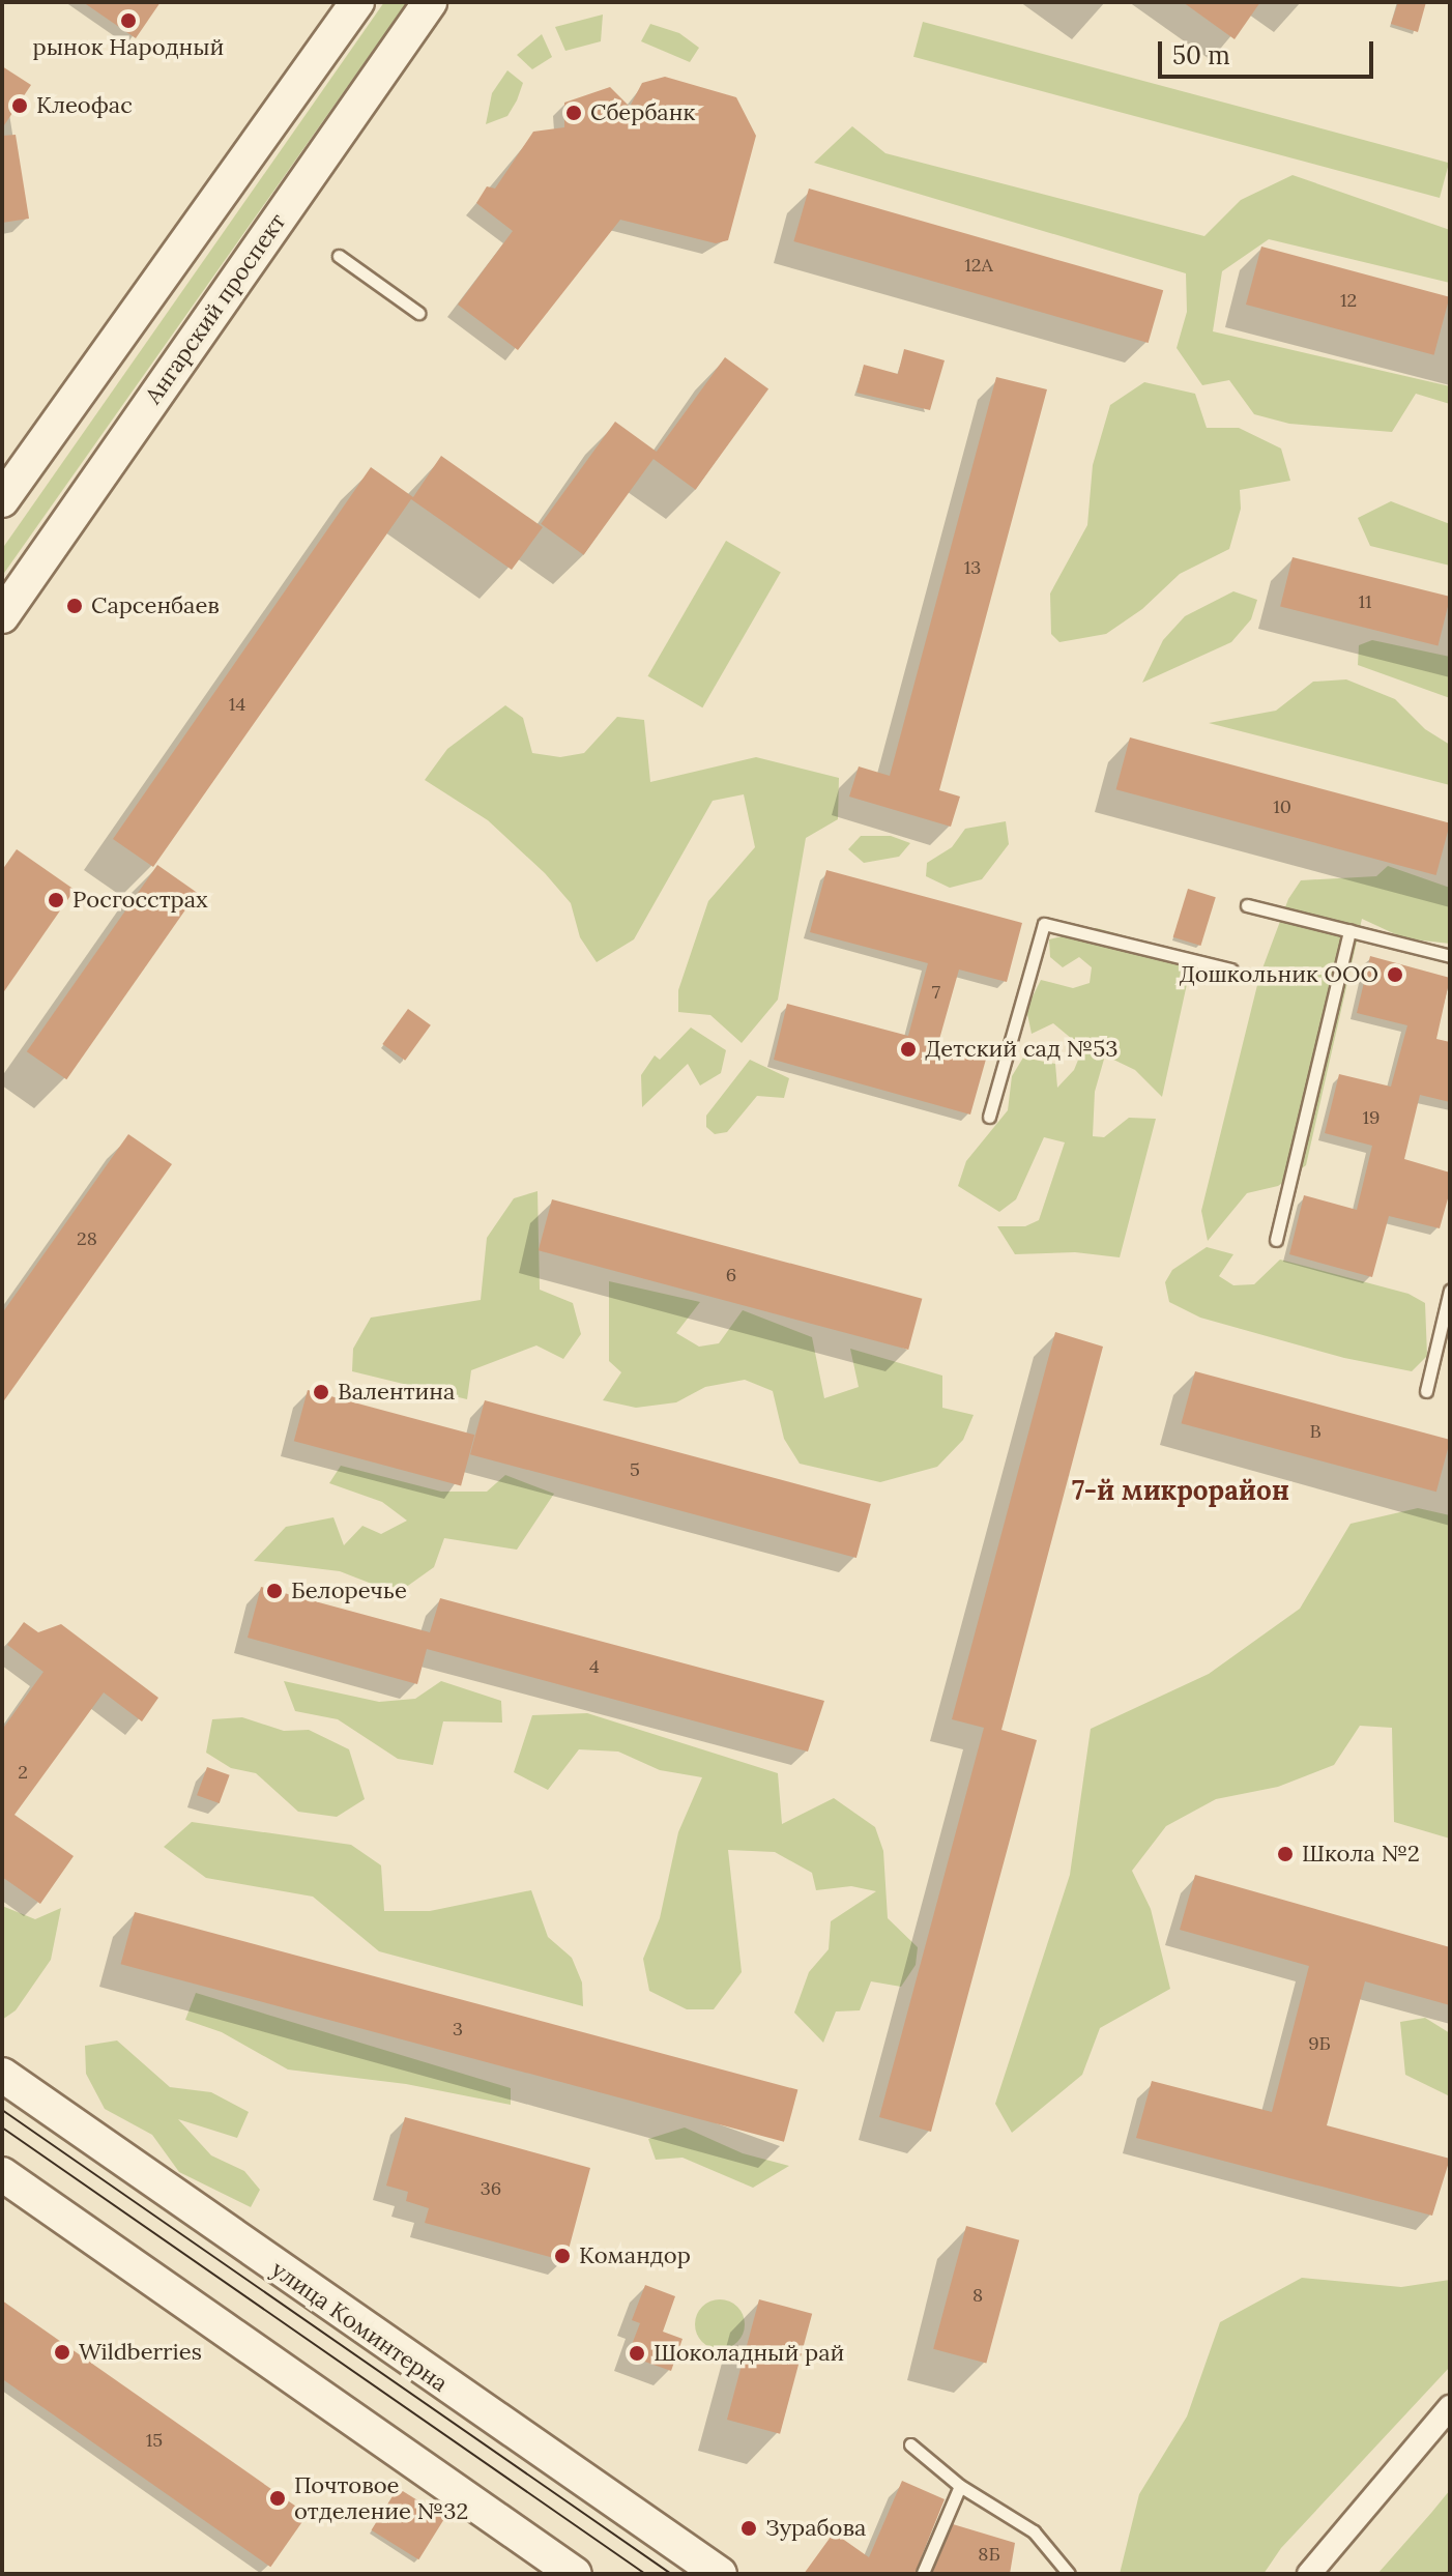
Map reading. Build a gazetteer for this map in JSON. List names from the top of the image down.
{
  "streets": {
    "street": ["Ангарский проспект", "улица Коминтерна"]
  },
  "districts": ["7-й микрорайон"],
  "places": [
    "рынок Народный",
    "Клеофас",
    "Сбербанк",
    "Сарсенбаев",
    "Росгосстрах",
    "Дошкольник ООО",
    "Детский сад №53",
    "Валентина",
    "Белоречье",
    "Школа №2",
    "Командор",
    "Wildberries",
    "Шоколадный рай",
    "Почтовое отделение №32",
    "Зурабова"
  ],
  "house_numbers": [
    "12А",
    "12",
    "13",
    "11",
    "14",
    "10",
    "7",
    "19",
    "28",
    "6",
    "В",
    "5",
    "4",
    "2",
    "3",
    "9Б",
    "36",
    "8",
    "15",
    "8Б"
  ],
  "scale_bar": "50 m"
}
